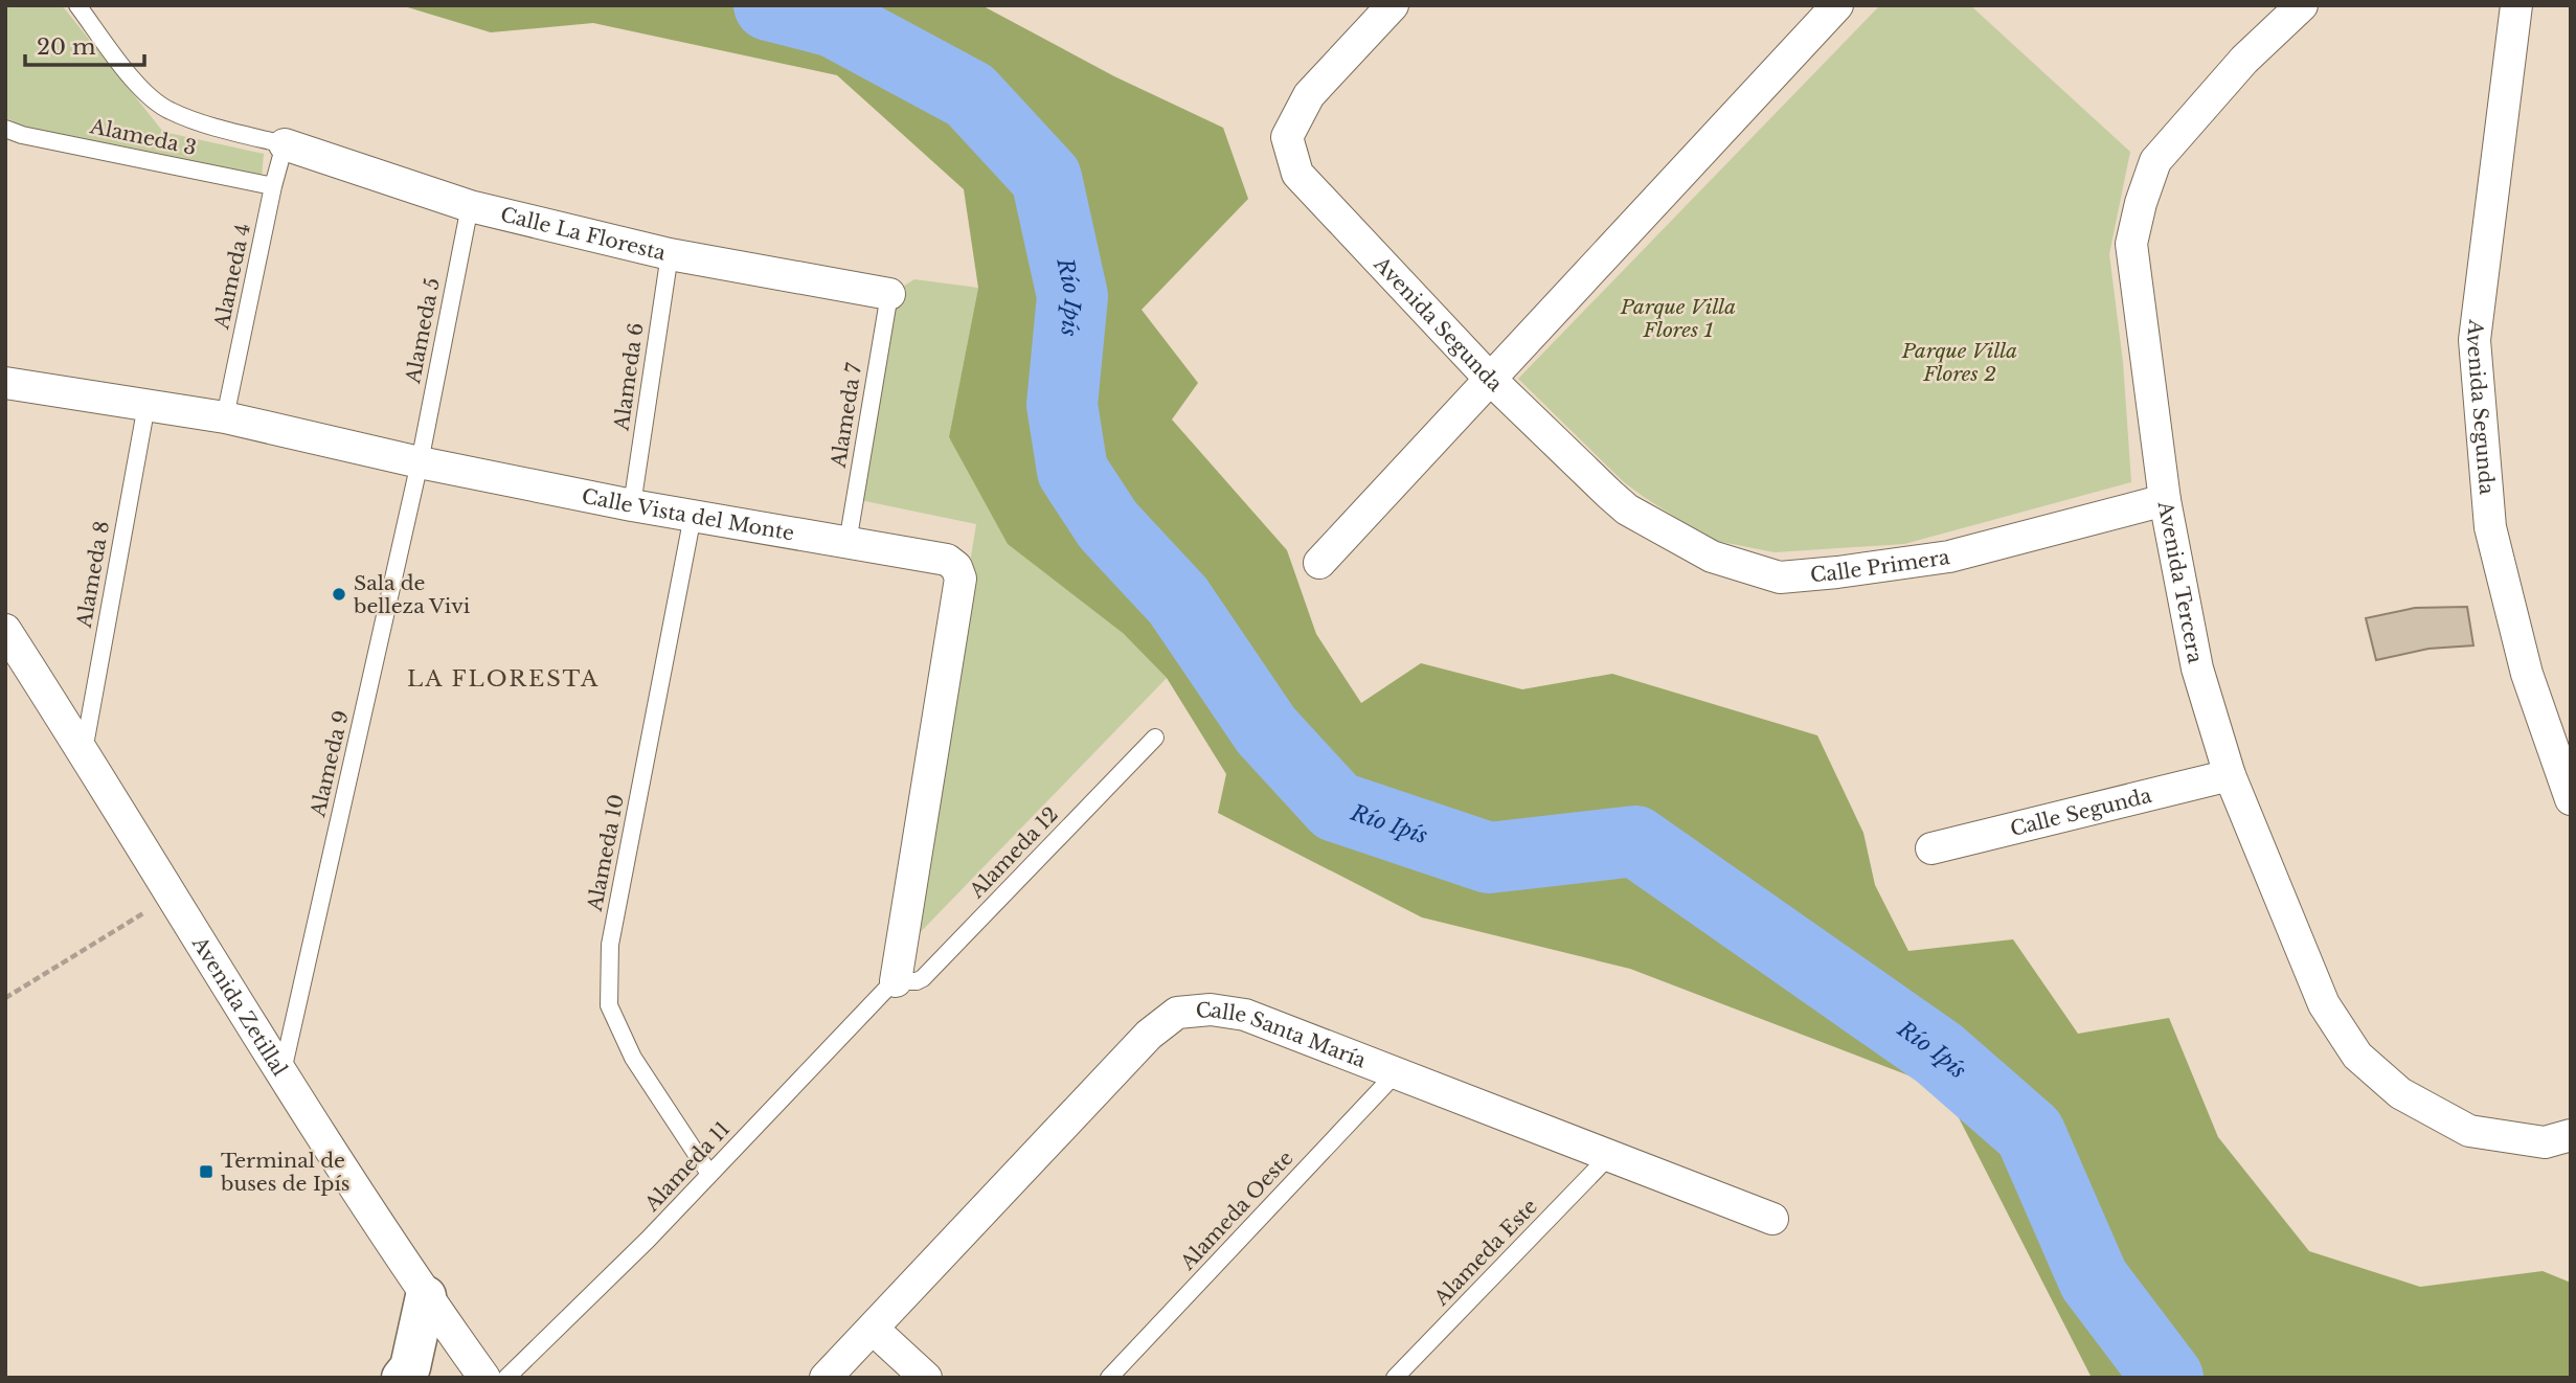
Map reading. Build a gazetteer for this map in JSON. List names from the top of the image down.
{
  "streets": {
    "street": [
      "Calle La Floresta",
      "Avenida Segunda",
      "Calle Vista del Monte",
      "Calle Primera",
      "Avenida Tercera",
      "Calle Segunda",
      "Avenida Zetillal",
      "Calle Santa María"
    ],
    "lane": [
      "Alameda 3",
      "Alameda 4",
      "Alameda 5",
      "Alameda 6",
      "Alameda 7",
      "Alameda 8",
      "Alameda 9",
      "Alameda 10",
      "Alameda 12",
      "Alameda 11",
      "Alameda Oeste",
      "Alameda Este"
    ]
  },
  "crossings": [
    ["Alameda 3", "Alameda 4"],
    ["Calle La Floresta", "Alameda 4"],
    ["Calle La Floresta", "Alameda 5"],
    ["Calle La Floresta", "Alameda 6"],
    ["Calle La Floresta", "Alameda 7"],
    ["Alameda 4", "Calle Vista del Monte"],
    ["Avenida Segunda", "Calle Primera"],
    ["Alameda 5", "Calle Vista del Monte"],
    ["Alameda 5", "Alameda 9"],
    ["Alameda 6", "Calle Vista del Monte"],
    ["Alameda 7", "Calle Vista del Monte"],
    ["Calle Vista del Monte", "Alameda 8"],
    ["Calle Vista del Monte", "Alameda 9"],
    ["Calle Vista del Monte", "Alameda 10"],
    ["Calle Vista del Monte", "Alameda 12"],
    ["Calle Vista del Monte", "Alameda 11"],
    ["Calle Primera", "Avenida Tercera"],
    ["Alameda 8", "Avenida Zetillal"],
    ["Avenida Tercera", "Calle Segunda"],
    ["Alameda 9", "Avenida Zetillal"],
    ["Alameda 10", "Alameda 11"],
    ["Alameda 12", "Alameda 11"],
    ["Calle Santa María", "Alameda Oeste"],
    ["Calle Santa María", "Alameda Este"]
  ],
  "districts": ["LA FLORESTA"],
  "water": ["Río Ipís"],
  "parks": ["Parque Villa Flores 1", "Parque Villa Flores 2"],
  "places": {
    "other": ["Sala de belleza Vivi"],
    "transit": ["Terminal de buses de Ipís"]
  },
  "scale_bar": "20 m"
}
